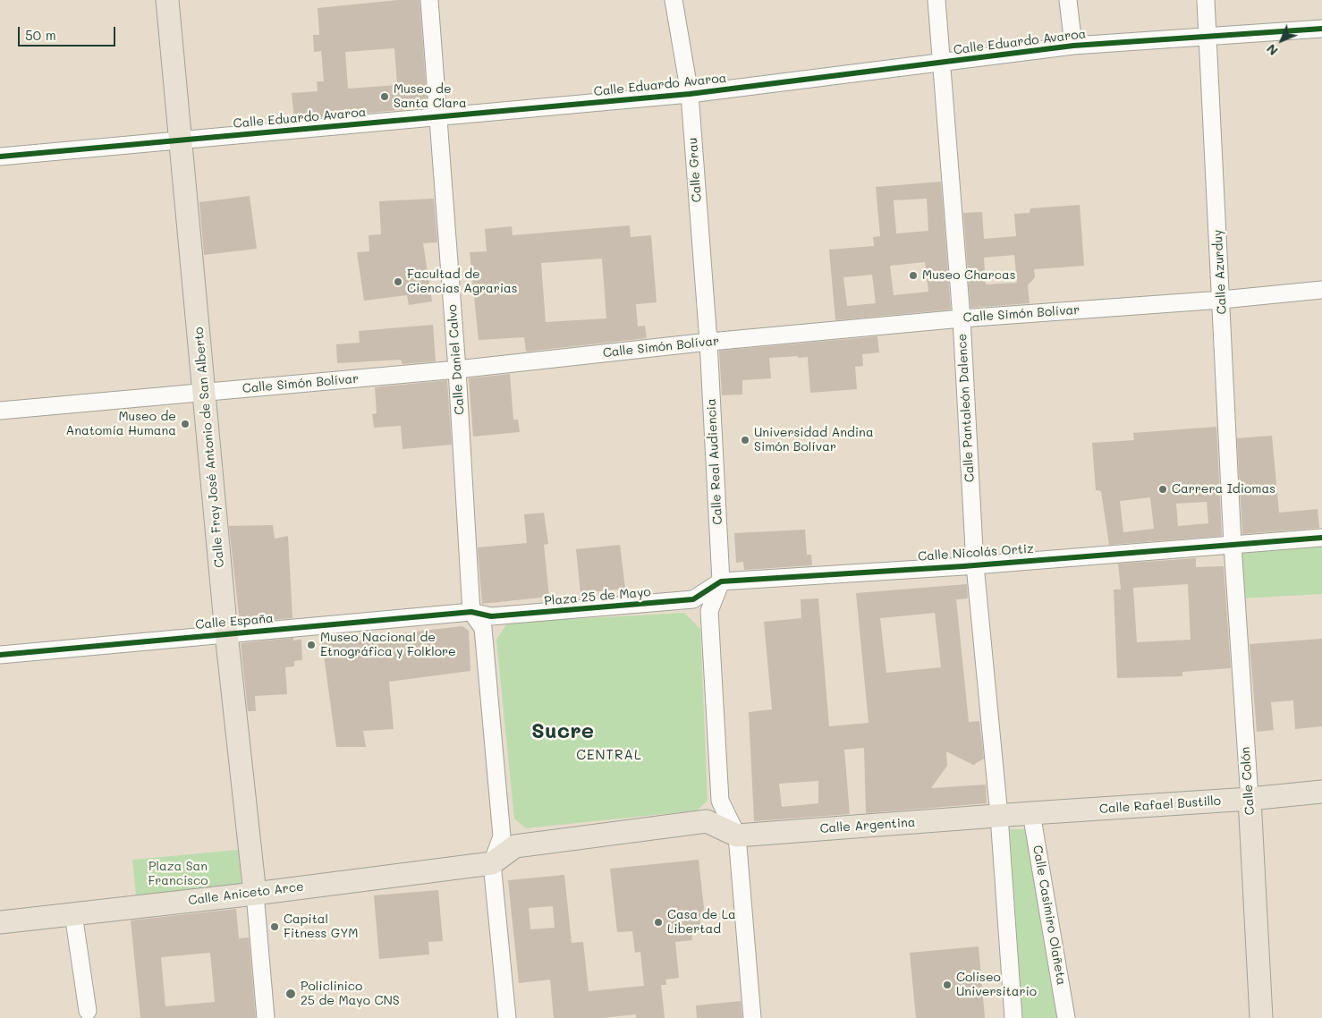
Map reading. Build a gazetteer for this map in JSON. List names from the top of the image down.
{
  "streets": {
    "main road": [
      "Calle Fray José Antonio de San Alberto",
      "Calle Colón",
      "Calle Rafael Bustillo",
      "Calle Argentina",
      "Calle Aniceto Arce"
    ],
    "street": [
      "Calle Eduardo Avaroa",
      "Calle Grau",
      "Calle Azurduy",
      "Calle Simón Bolívar",
      "Calle Daniel Calvo",
      "Calle Pantaleón Dalence",
      "Calle Real Audiencia",
      "Calle Nicolás Ortiz",
      "Plaza 25 de Mayo",
      "Calle España",
      "Calle Casimiro Olañeta"
    ]
  },
  "crossings": [
    ["Calle Eduardo Avaroa", "Calle Grau"],
    ["Calle Eduardo Avaroa", "Calle Azurduy"],
    ["Calle Eduardo Avaroa", "Calle Daniel Calvo"],
    ["Calle Eduardo Avaroa", "Calle Pantaleón Dalence"],
    ["Calle Eduardo Avaroa", "Calle Fray José Antonio de San Alberto"],
    ["Calle Grau", "Calle Simón Bolívar"],
    ["Calle Grau", "Calle Real Audiencia"],
    ["Calle Azurduy", "Calle Simón Bolívar"],
    ["Calle Azurduy", "Calle Nicolás Ortiz"],
    ["Calle Azurduy", "Calle Colón"],
    ["Calle Simón Bolívar", "Calle Daniel Calvo"],
    ["Calle Simón Bolívar", "Calle Pantaleón Dalence"],
    ["Calle Simón Bolívar", "Calle Fray José Antonio de San Alberto"],
    ["Calle Simón Bolívar", "Calle Real Audiencia"],
    ["Calle Daniel Calvo", "Plaza 25 de Mayo"],
    ["Calle Daniel Calvo", "Calle España"],
    ["Calle Pantaleón Dalence", "Calle Nicolás Ortiz"],
    ["Calle Pantaleón Dalence", "Calle Rafael Bustillo"],
    ["Calle Pantaleón Dalence", "Calle Argentina"],
    ["Calle Fray José Antonio de San Alberto", "Calle España"],
    ["Calle Fray José Antonio de San Alberto", "Calle Aniceto Arce"],
    ["Calle Real Audiencia", "Calle Nicolás Ortiz"],
    ["Calle Real Audiencia", "Plaza 25 de Mayo"],
    ["Calle Nicolás Ortiz", "Plaza 25 de Mayo"],
    ["Calle Nicolás Ortiz", "Calle Colón"],
    ["Plaza 25 de Mayo", "Calle España"],
    ["Calle Colón", "Calle Rafael Bustillo"],
    ["Calle Rafael Bustillo", "Calle Argentina"],
    ["Calle Rafael Bustillo", "Calle Casimiro Olañeta"]
  ],
  "districts": ["Sucre", "CENTRAL"],
  "parks": ["Plaza San Francisco"],
  "places": [
    "Museo de Santa Clara",
    "Museo Charcas",
    "Facultad de Ciencias Agrarias",
    "Museo de Anatomía Humana",
    "Universidad Andina Simón Bolívar",
    "Carrera Idiomas",
    "Museo Nacional de Etnográfica y Folklore",
    "Casa de La Libertad",
    "Capital Fitness GYM",
    "Coliseo Universitario",
    "Policlinico 25 de Mayo CNS"
  ],
  "scale_bar": "50 m",
  "north": "bottom left"
}
